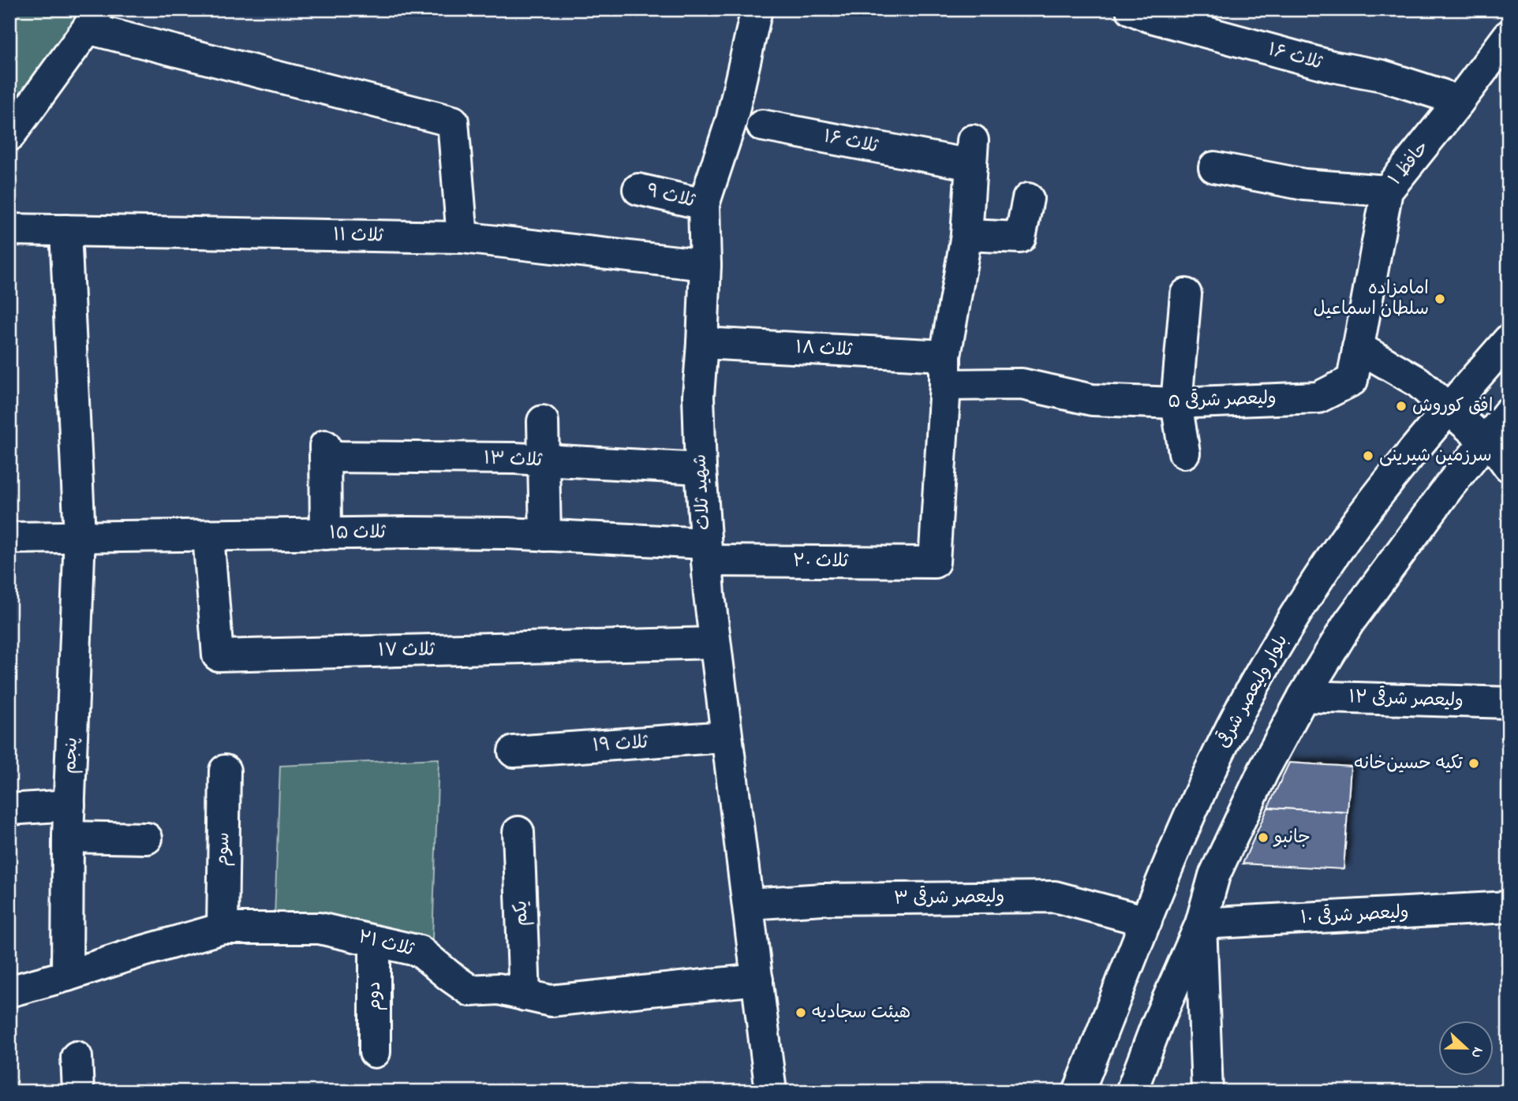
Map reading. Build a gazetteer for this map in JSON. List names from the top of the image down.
{
  "streets": {
    "street": [
      "ثلاث ۱۶",
      "حافظ ۱",
      "ثلاث ۹",
      "ثلاث ۱۱",
      "ثلاث ۱۸",
      "ولیعصر شرقی ۵",
      "ثلاث ۱۳",
      "شهید ثلاث",
      "ثلاث ۱۵",
      "ثلاث ۲۰",
      "ثلاث ۱۷",
      "بلوار ولیعصر شرقی",
      "ولیعصر شرقی ۱۲",
      "ثلاث ۱۹",
      "پنجم",
      "سوم",
      "ولیعصر شرقی ۳",
      "یکم",
      "ولیعصر شرقی ۱۰",
      "ثلاث ۲۱",
      "دوم"
    ]
  },
  "crossings": [
    ["ثلاث ۱۶", "حافظ ۱"],
    ["حافظ ۱", "ولیعصر شرقی ۵"],
    ["ثلاث ۹", "شهید ثلاث"],
    ["ثلاث ۱۱", "شهید ثلاث"],
    ["ثلاث ۱۱", "پنجم"],
    ["ثلاث ۱۸", "شهید ثلاث"],
    ["ولیعصر شرقی ۵", "ثلاث ۲۰"],
    ["ثلاث ۱۳", "شهید ثلاث"],
    ["ثلاث ۱۳", "ثلاث ۱۵"],
    ["شهید ثلاث", "ثلاث ۱۵"],
    ["شهید ثلاث", "ثلاث ۲۰"],
    ["شهید ثلاث", "ثلاث ۱۷"],
    ["شهید ثلاث", "ثلاث ۱۹"],
    ["شهید ثلاث", "ولیعصر شرقی ۳"],
    ["شهید ثلاث", "ثلاث ۲۱"],
    ["ثلاث ۱۵", "ثلاث ۲۰"],
    ["ثلاث ۱۵", "ثلاث ۱۷"],
    ["ثلاث ۱۵", "پنجم"],
    ["بلوار ولیعصر شرقی", "ولیعصر شرقی ۳"],
    ["پنجم", "ثلاث ۲۱"],
    ["سوم", "ثلاث ۲۱"],
    ["یکم", "ثلاث ۲۱"],
    ["ثلاث ۲۱", "دوم"]
  ],
  "places": [
    "امامزاده سلطان اسماعیل",
    "افق کوروش",
    "سرزمین شیرینی",
    "تکیه حسین‌خانه",
    "جانبو",
    "هیئت سجادیه"
  ],
  "north": "right"
}
